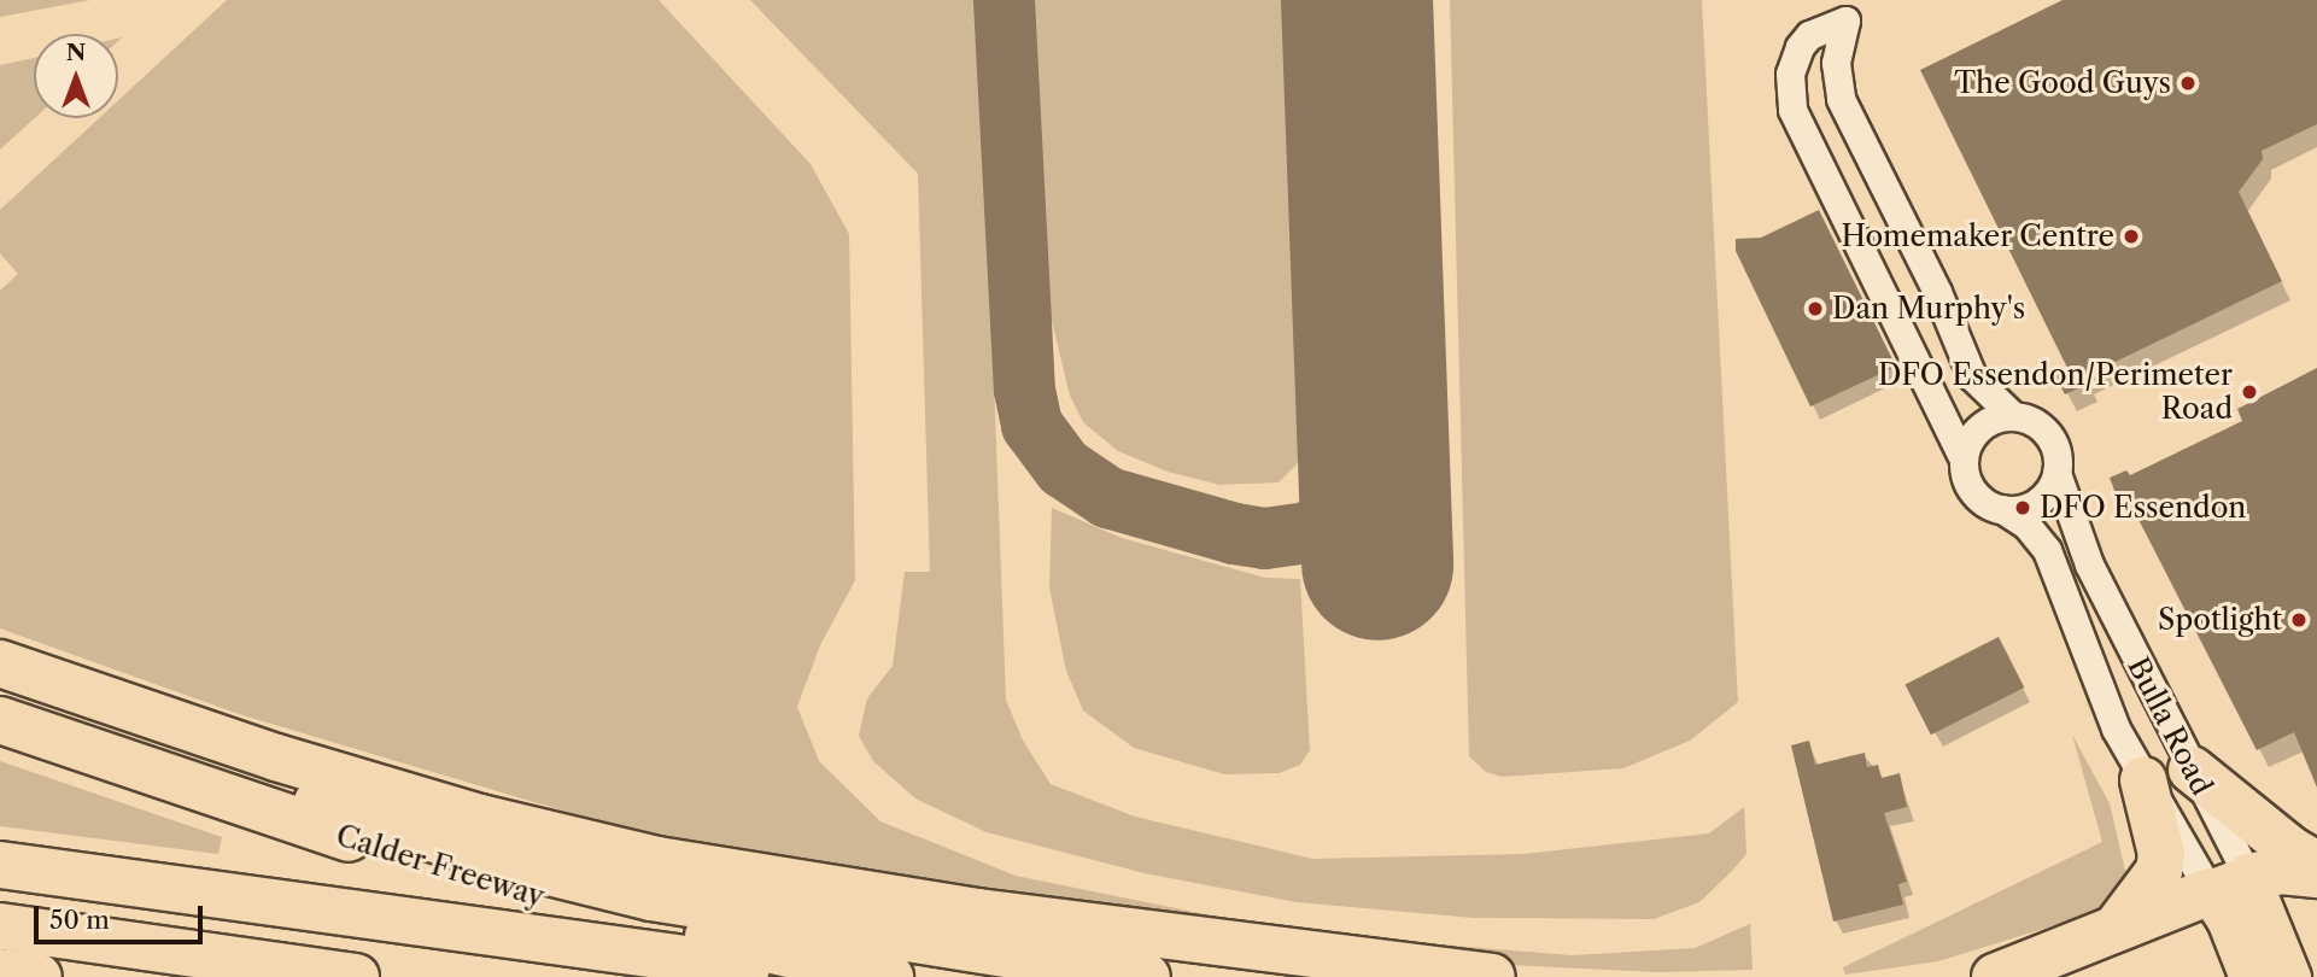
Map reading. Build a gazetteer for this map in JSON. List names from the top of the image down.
{
  "streets": {
    "highway": ["Calder Freeway"],
    "main road": ["Bulla Road"]
  },
  "places": [
    "The Good Guys",
    "Homemaker Centre",
    "Dan Murphy's",
    "DFO Essendon/Perimeter Road",
    "DFO Essendon",
    "Spotlight"
  ],
  "scale_bar": "50 m",
  "north": "top"
}
